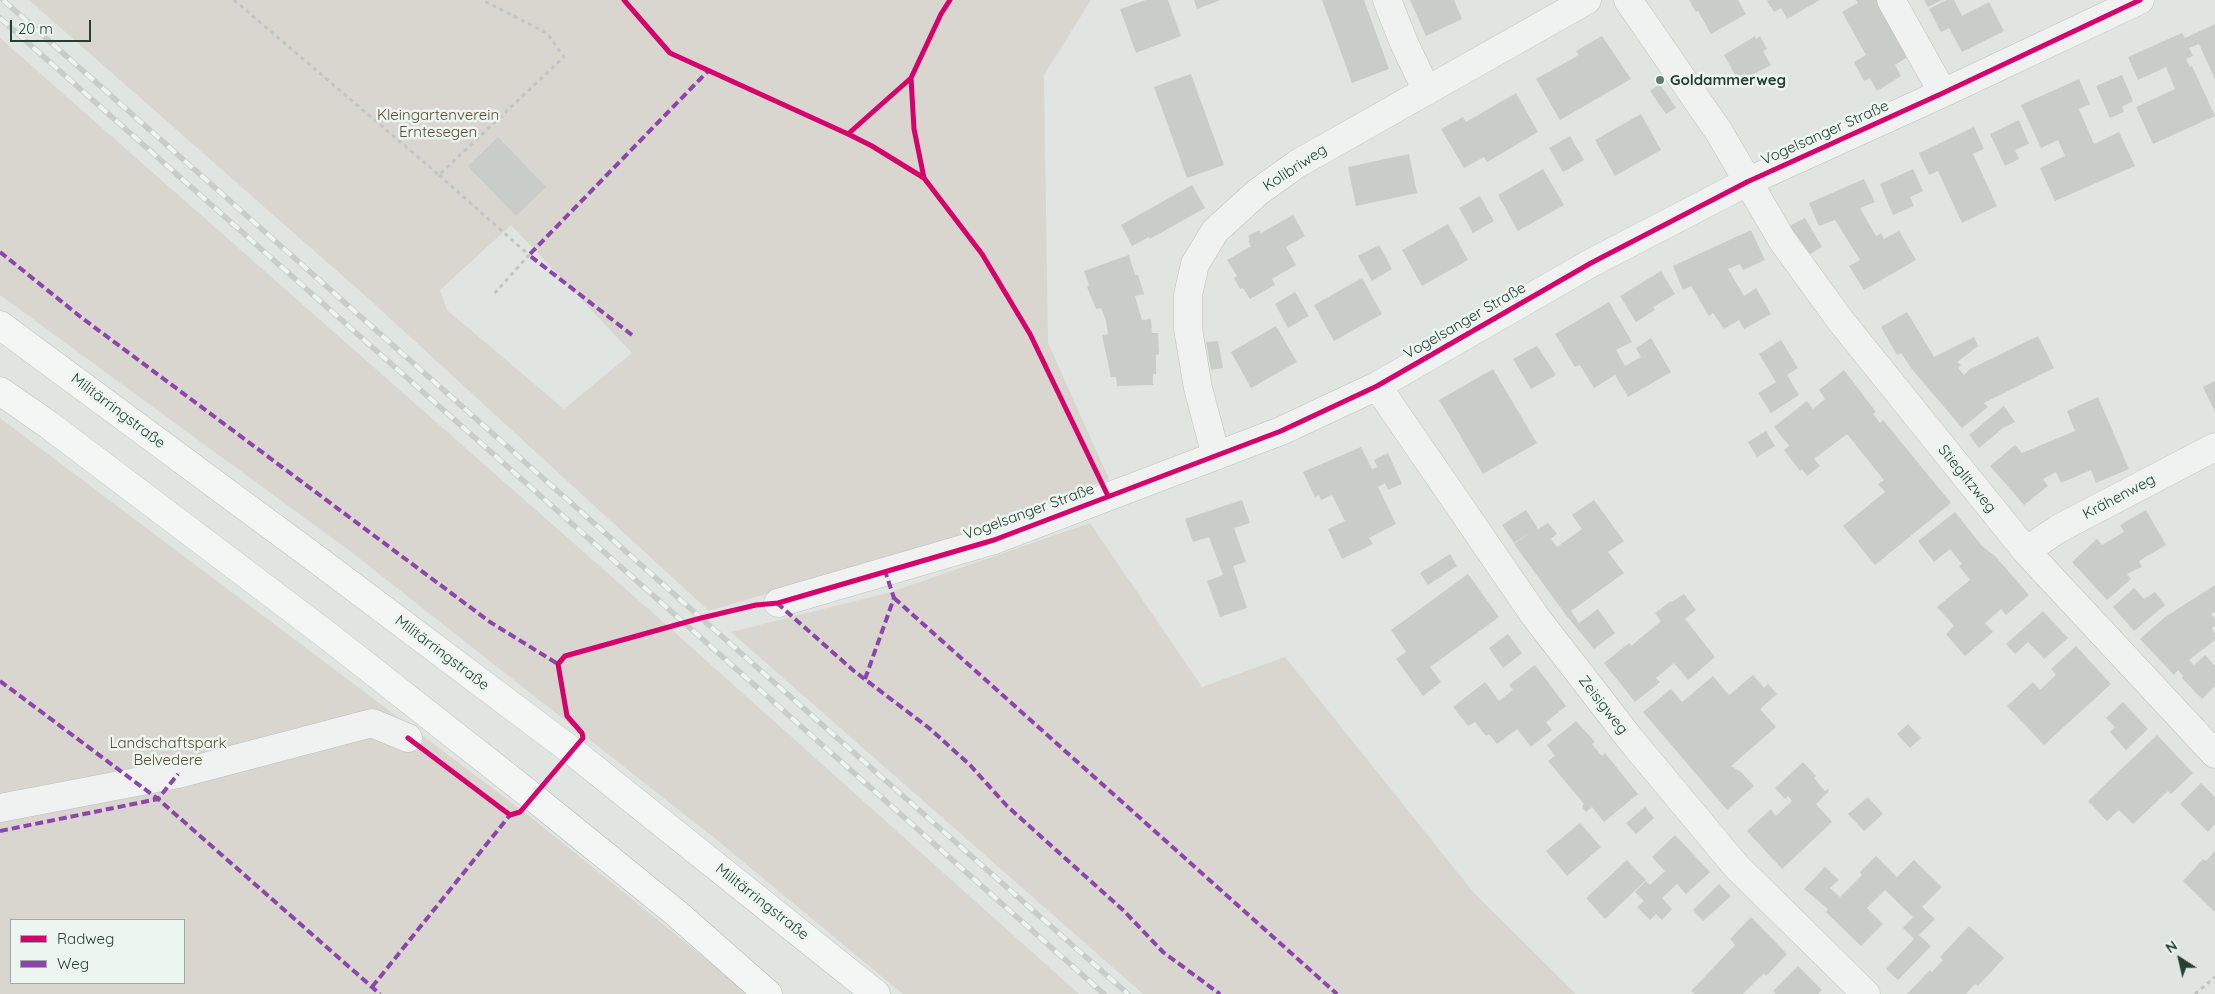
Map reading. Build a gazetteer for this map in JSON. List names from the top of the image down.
{
  "streets": {
    "main road": ["Militärringstraße"],
    "street": [
      "Vogelsanger Straße",
      "Kolibriweg",
      "Stieglitzweg",
      "Krähenweg",
      "Zeisigweg"
    ]
  },
  "crossings": [
    ["Vogelsanger Straße", "Kolibriweg"],
    ["Vogelsanger Straße", "Stieglitzweg"],
    ["Vogelsanger Straße", "Zeisigweg"],
    ["Stieglitzweg", "Krähenweg"]
  ],
  "parks": ["Kleingartenverein Erntesegen", "Landschaftspark Belvedere"],
  "places": ["Goldammerweg"],
  "legend": ["Radweg", "Weg"],
  "scale_bar": "20 m",
  "north": "top left"
}
